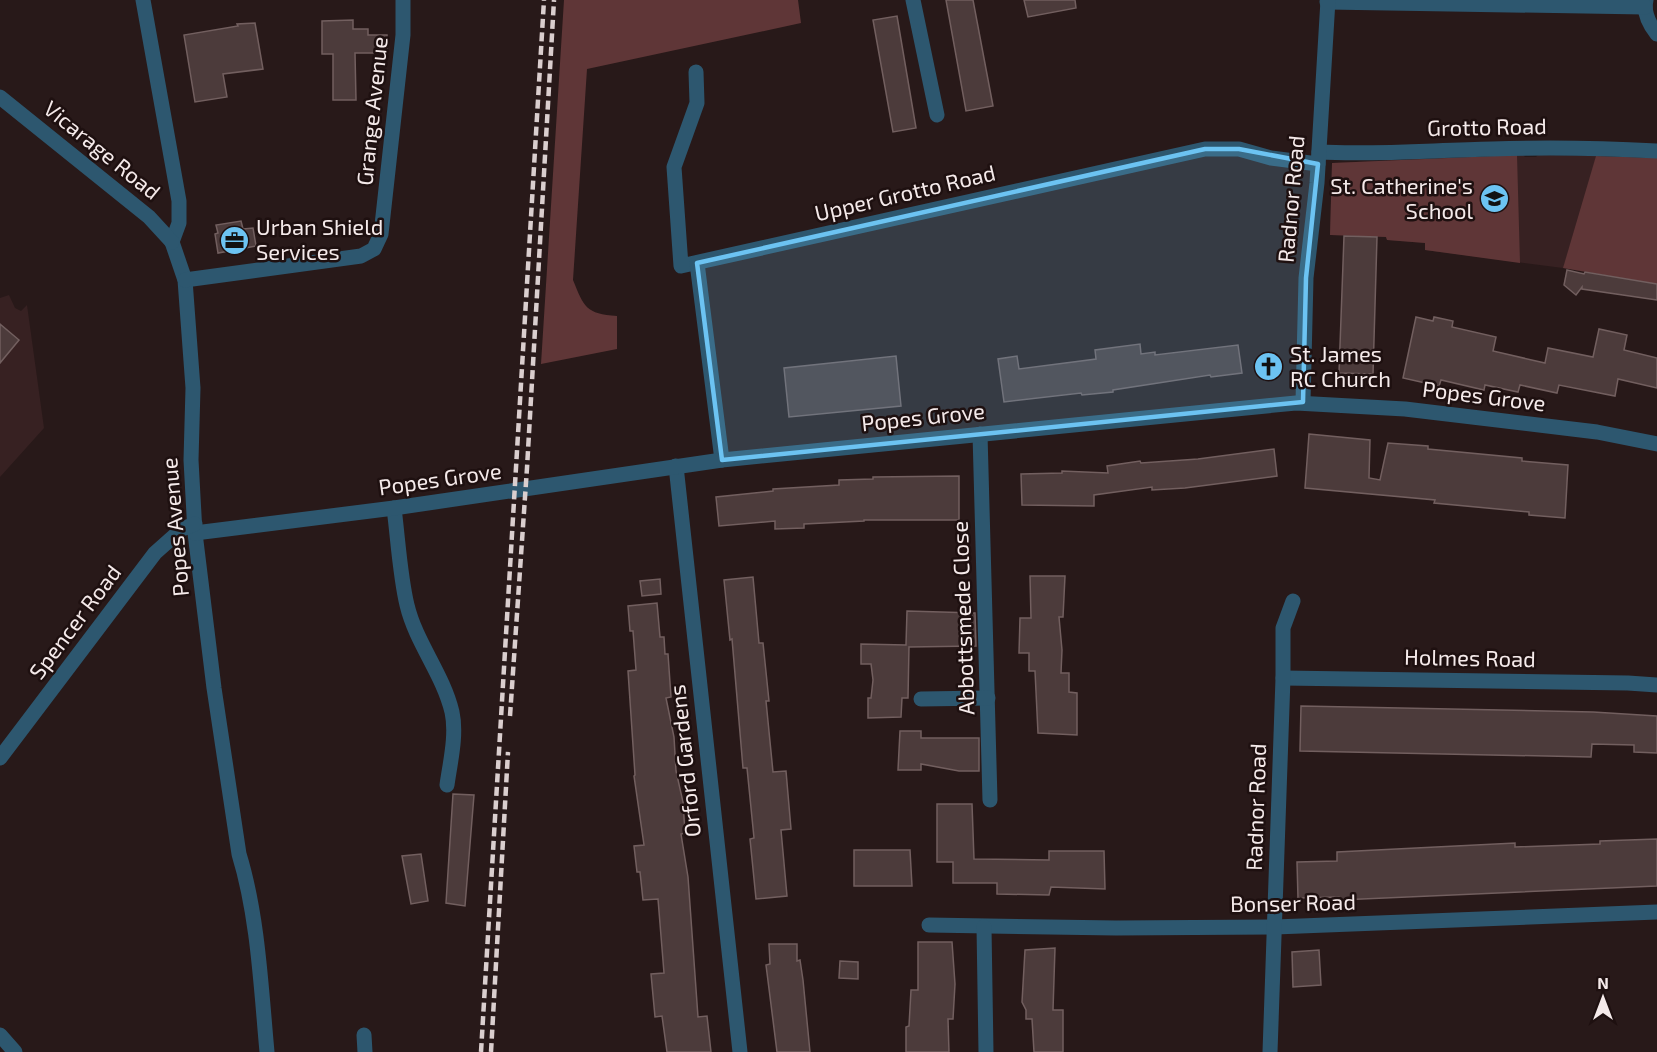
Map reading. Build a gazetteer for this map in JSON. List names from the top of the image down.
{
  "streets": {
    "street": [
      "Grange Avenue",
      "Grotto Road",
      "Vicarage Road",
      "Upper Grotto Road",
      "Radnor Road",
      "Popes Grove",
      "Popes Avenue",
      "Abbottsmede Close",
      "Spencer Road",
      "Holmes Road",
      "Orford Gardens",
      "Bonser Road"
    ]
  },
  "crossings": [
    ["Grange Avenue", "Popes Avenue"],
    ["Grotto Road", "Upper Grotto Road"],
    ["Grotto Road", "Radnor Road"],
    ["Vicarage Road", "Popes Avenue"],
    ["Upper Grotto Road", "Radnor Road"],
    ["Radnor Road", "Popes Grove"],
    ["Radnor Road", "Holmes Road"],
    ["Radnor Road", "Bonser Road"],
    ["Popes Grove", "Popes Avenue"],
    ["Popes Grove", "Abbottsmede Close"],
    ["Popes Grove", "Spencer Road"],
    ["Popes Grove", "Orford Gardens"],
    ["Popes Avenue", "Spencer Road"]
  ],
  "places": {
    "school or university": ["St. Catherine's School"],
    "office": ["Urban Shield Services"],
    "church": ["St. James RC Church"]
  },
  "north": "top"
}
